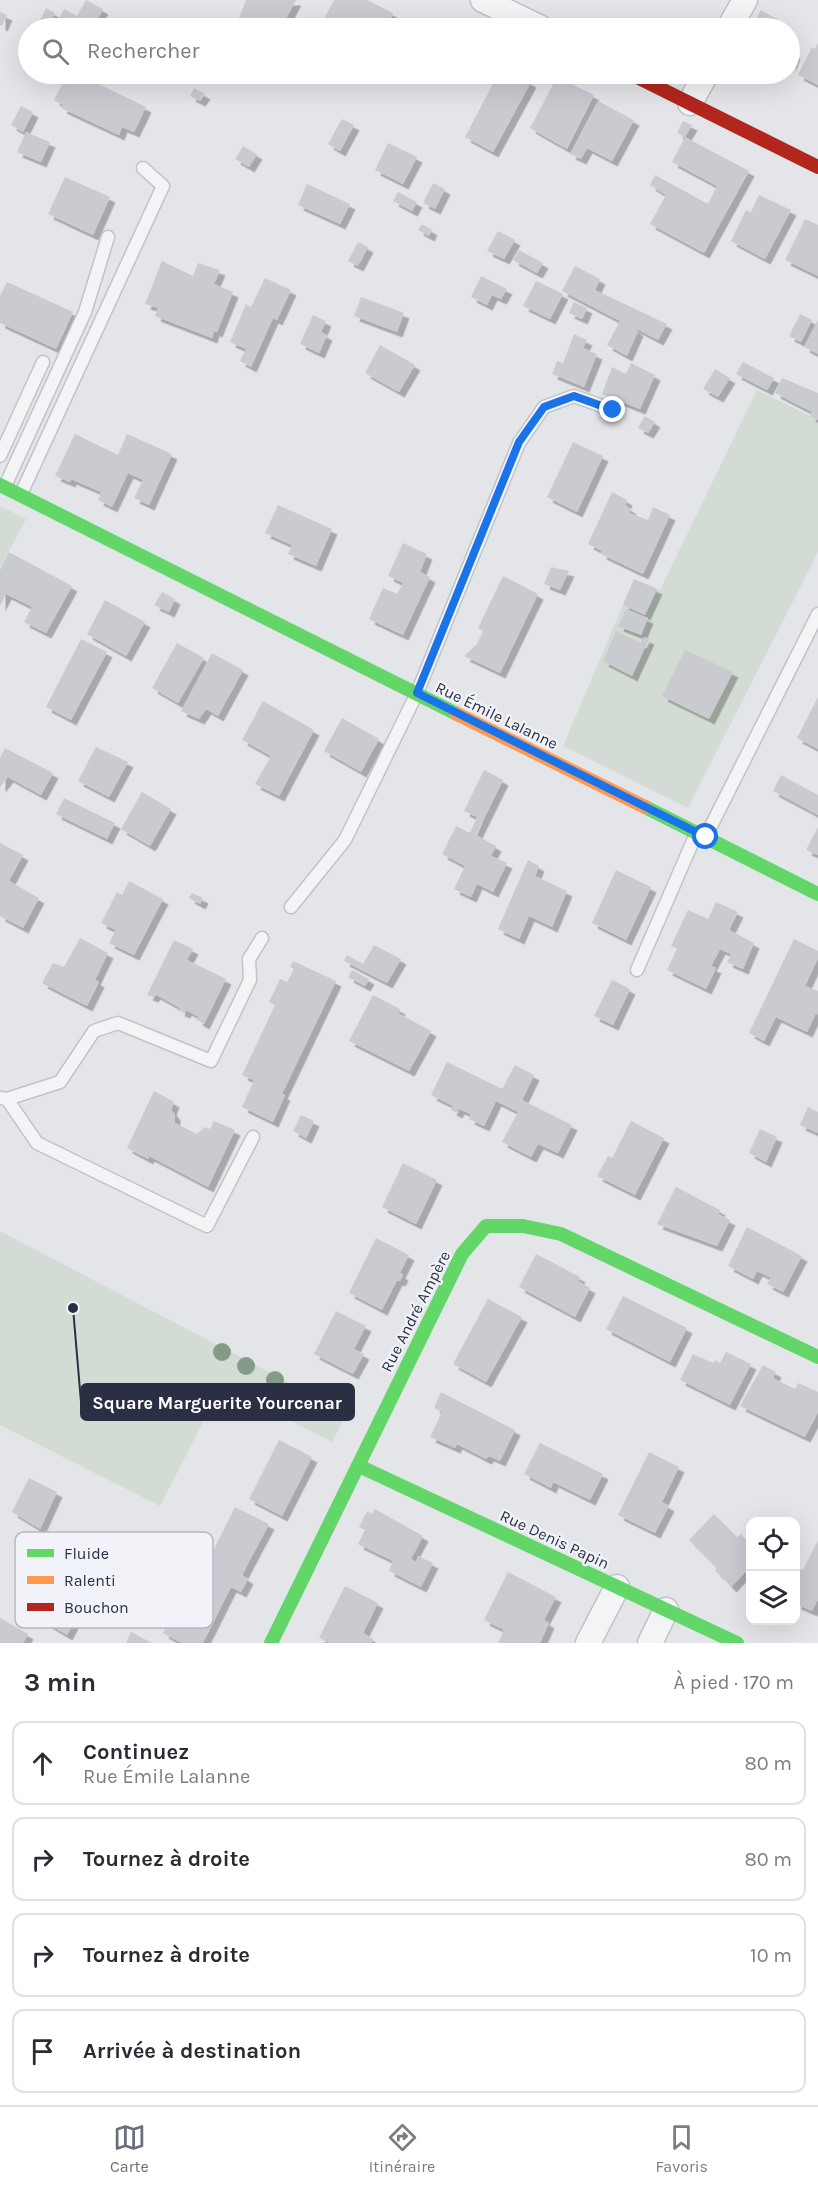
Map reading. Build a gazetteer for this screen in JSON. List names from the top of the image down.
{
  "streets": {
    "street": ["Rue Émile Lalanne", "Rue André Ampère", "Rue Denis Papin"]
  },
  "crossings": [
    ["Rue André Ampère", "Rue Denis Papin"]
  ],
  "places": ["Square Marguerite Yourcenar"],
  "legend": ["Fluide", "Ralenti", "Bouchon"],
  "page": {
    "search": "Rechercher",
    "heading": ["3 min", "À pied · 170 m"],
    "list": [
      ["Continuez", "Rue Émile Lalanne", "80 m"],
      ["Tournez à droite", "80 m"],
      ["Tournez à droite", "10 m"],
      "Arrivée à destination"
    ],
    "nav": ["Carte", "Itinéraire", "Favoris"]
  }
}
